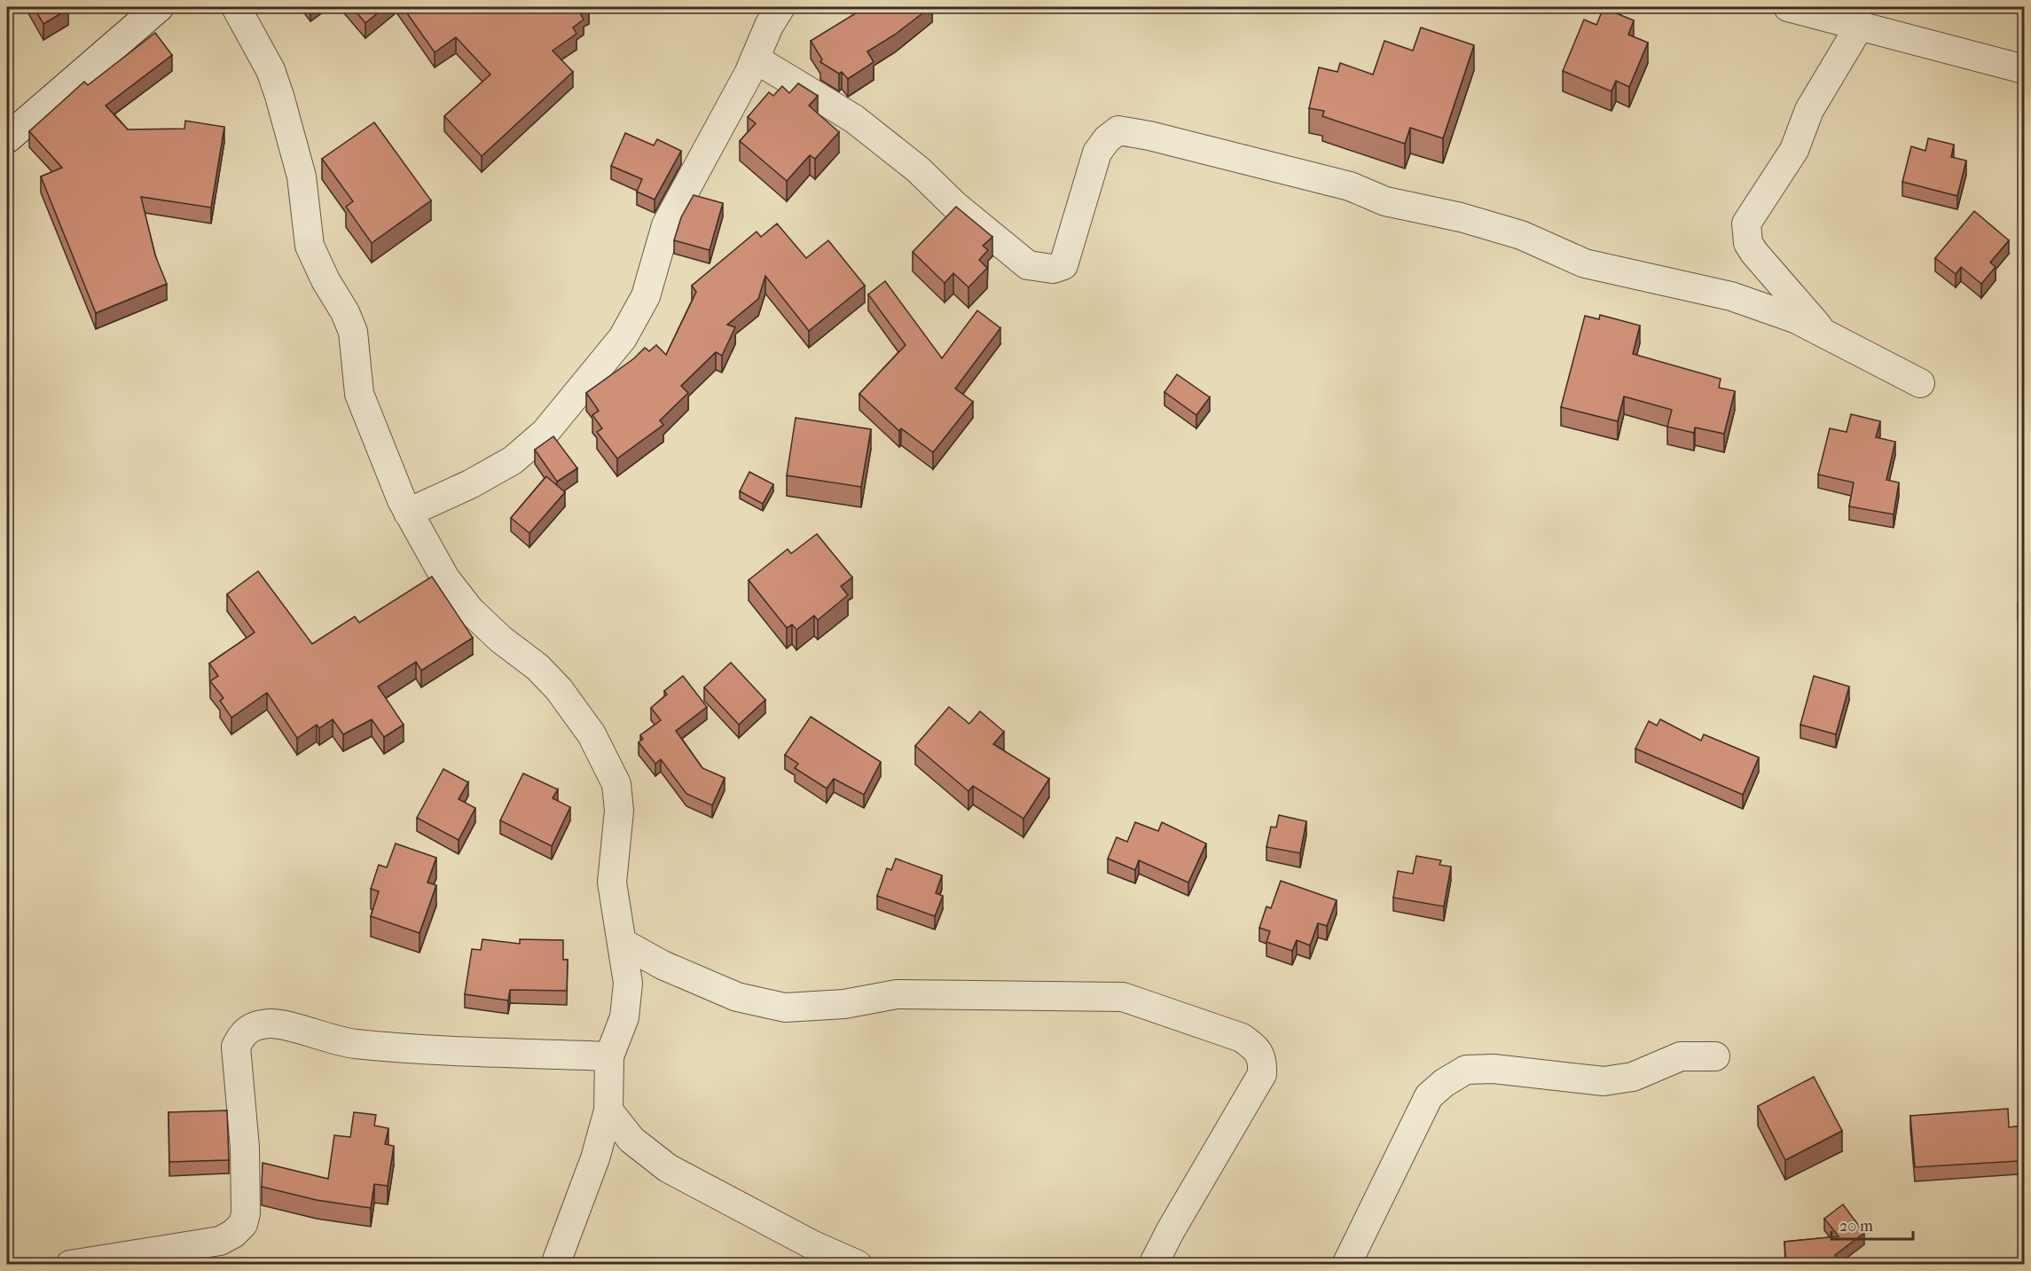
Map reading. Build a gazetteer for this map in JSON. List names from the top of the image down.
{
  "scale_bar": "20 m"
}
